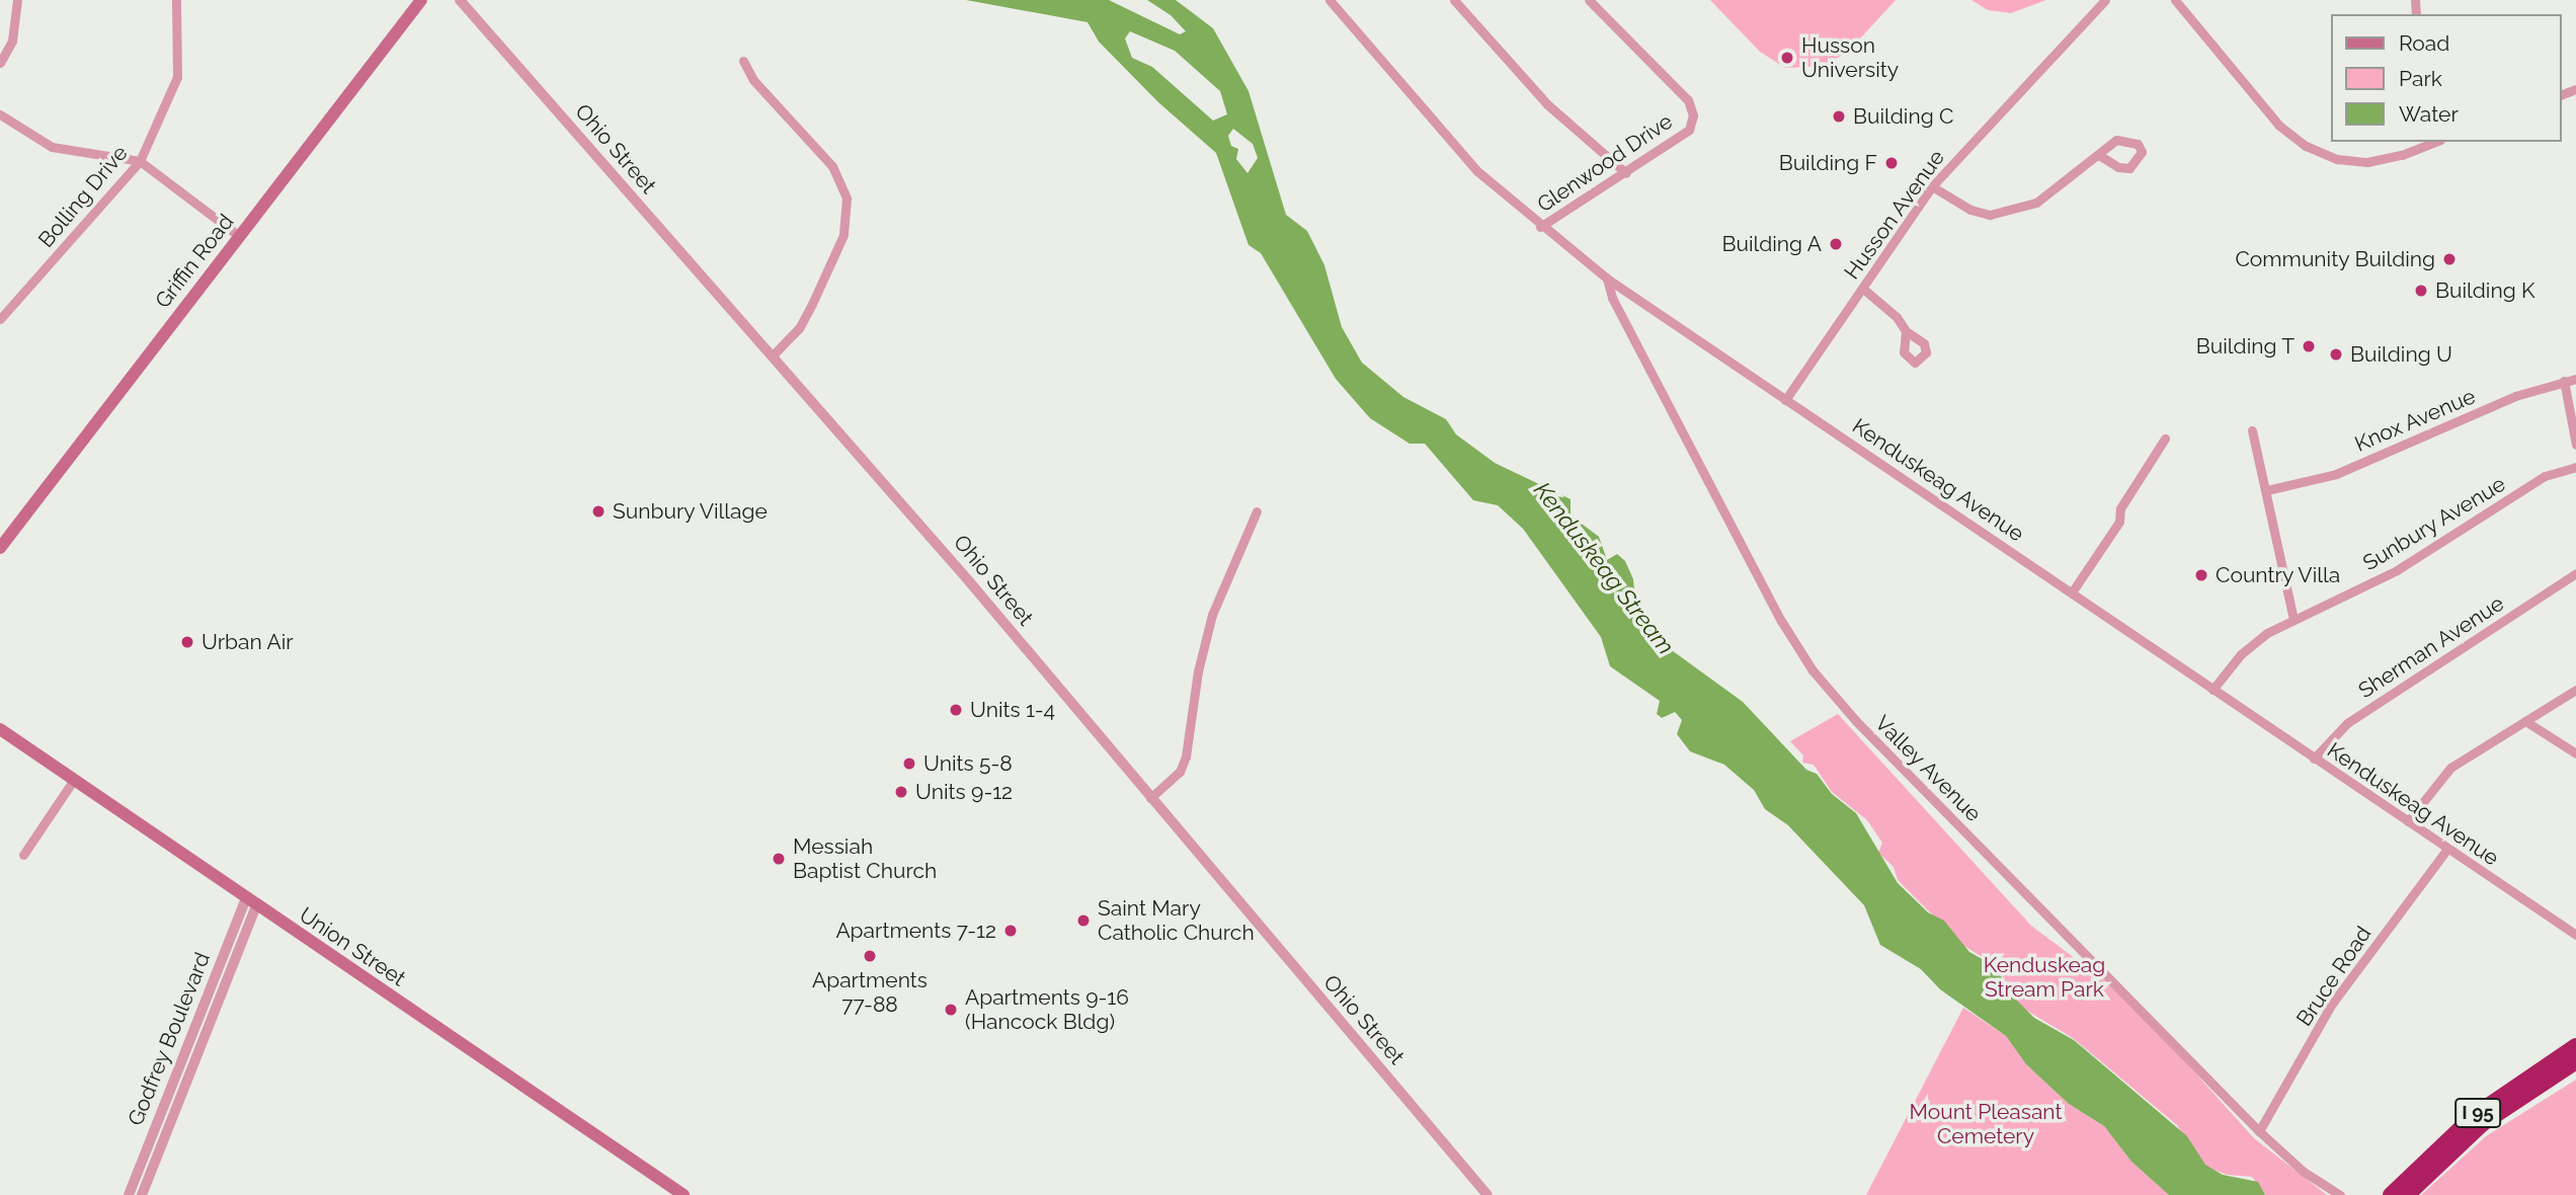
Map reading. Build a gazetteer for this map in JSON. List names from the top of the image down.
{
  "streets": {
    "highway": ["I 95"],
    "main road": ["Griffin Road", "Union Street"],
    "street": [
      "Ohio Street",
      "Glenwood Drive",
      "Bolling Drive",
      "Husson Avenue",
      "Knox Avenue",
      "Kenduskeag Avenue",
      "Sunbury Avenue",
      "Sherman Avenue",
      "Valley Avenue",
      "Bruce Road",
      "Godfrey Boulevard"
    ]
  },
  "crossings": [
    ["Glenwood Drive", "Kenduskeag Avenue"],
    ["Husson Avenue", "Kenduskeag Avenue"],
    ["Kenduskeag Avenue", "Sunbury Avenue"],
    ["Kenduskeag Avenue", "Sherman Avenue"],
    ["Kenduskeag Avenue", "Valley Avenue"],
    ["Kenduskeag Avenue", "Bruce Road"],
    ["Valley Avenue", "Bruce Road"],
    ["Union Street", "Godfrey Boulevard"]
  ],
  "water": ["Kenduskeag Stream"],
  "parks": ["Kenduskeag Stream Park", "Mount Pleasant Cemetery"],
  "places": [
    "Husson University",
    "Building C",
    "Building F",
    "Building A",
    "Community Building",
    "Building K",
    "Building T",
    "Building U",
    "Sunbury Village",
    "Country Villa",
    "Urban Air",
    "Units 1-4",
    "Units 5-8",
    "Units 9-12",
    "Messiah Baptist Church",
    "Saint Mary Catholic Church",
    "Apartments 7-12",
    "Apartments 77-88",
    "Apartments 9-16 (Hancock Bldg)"
  ],
  "legend": ["Road", "Park", "Water"]
}
